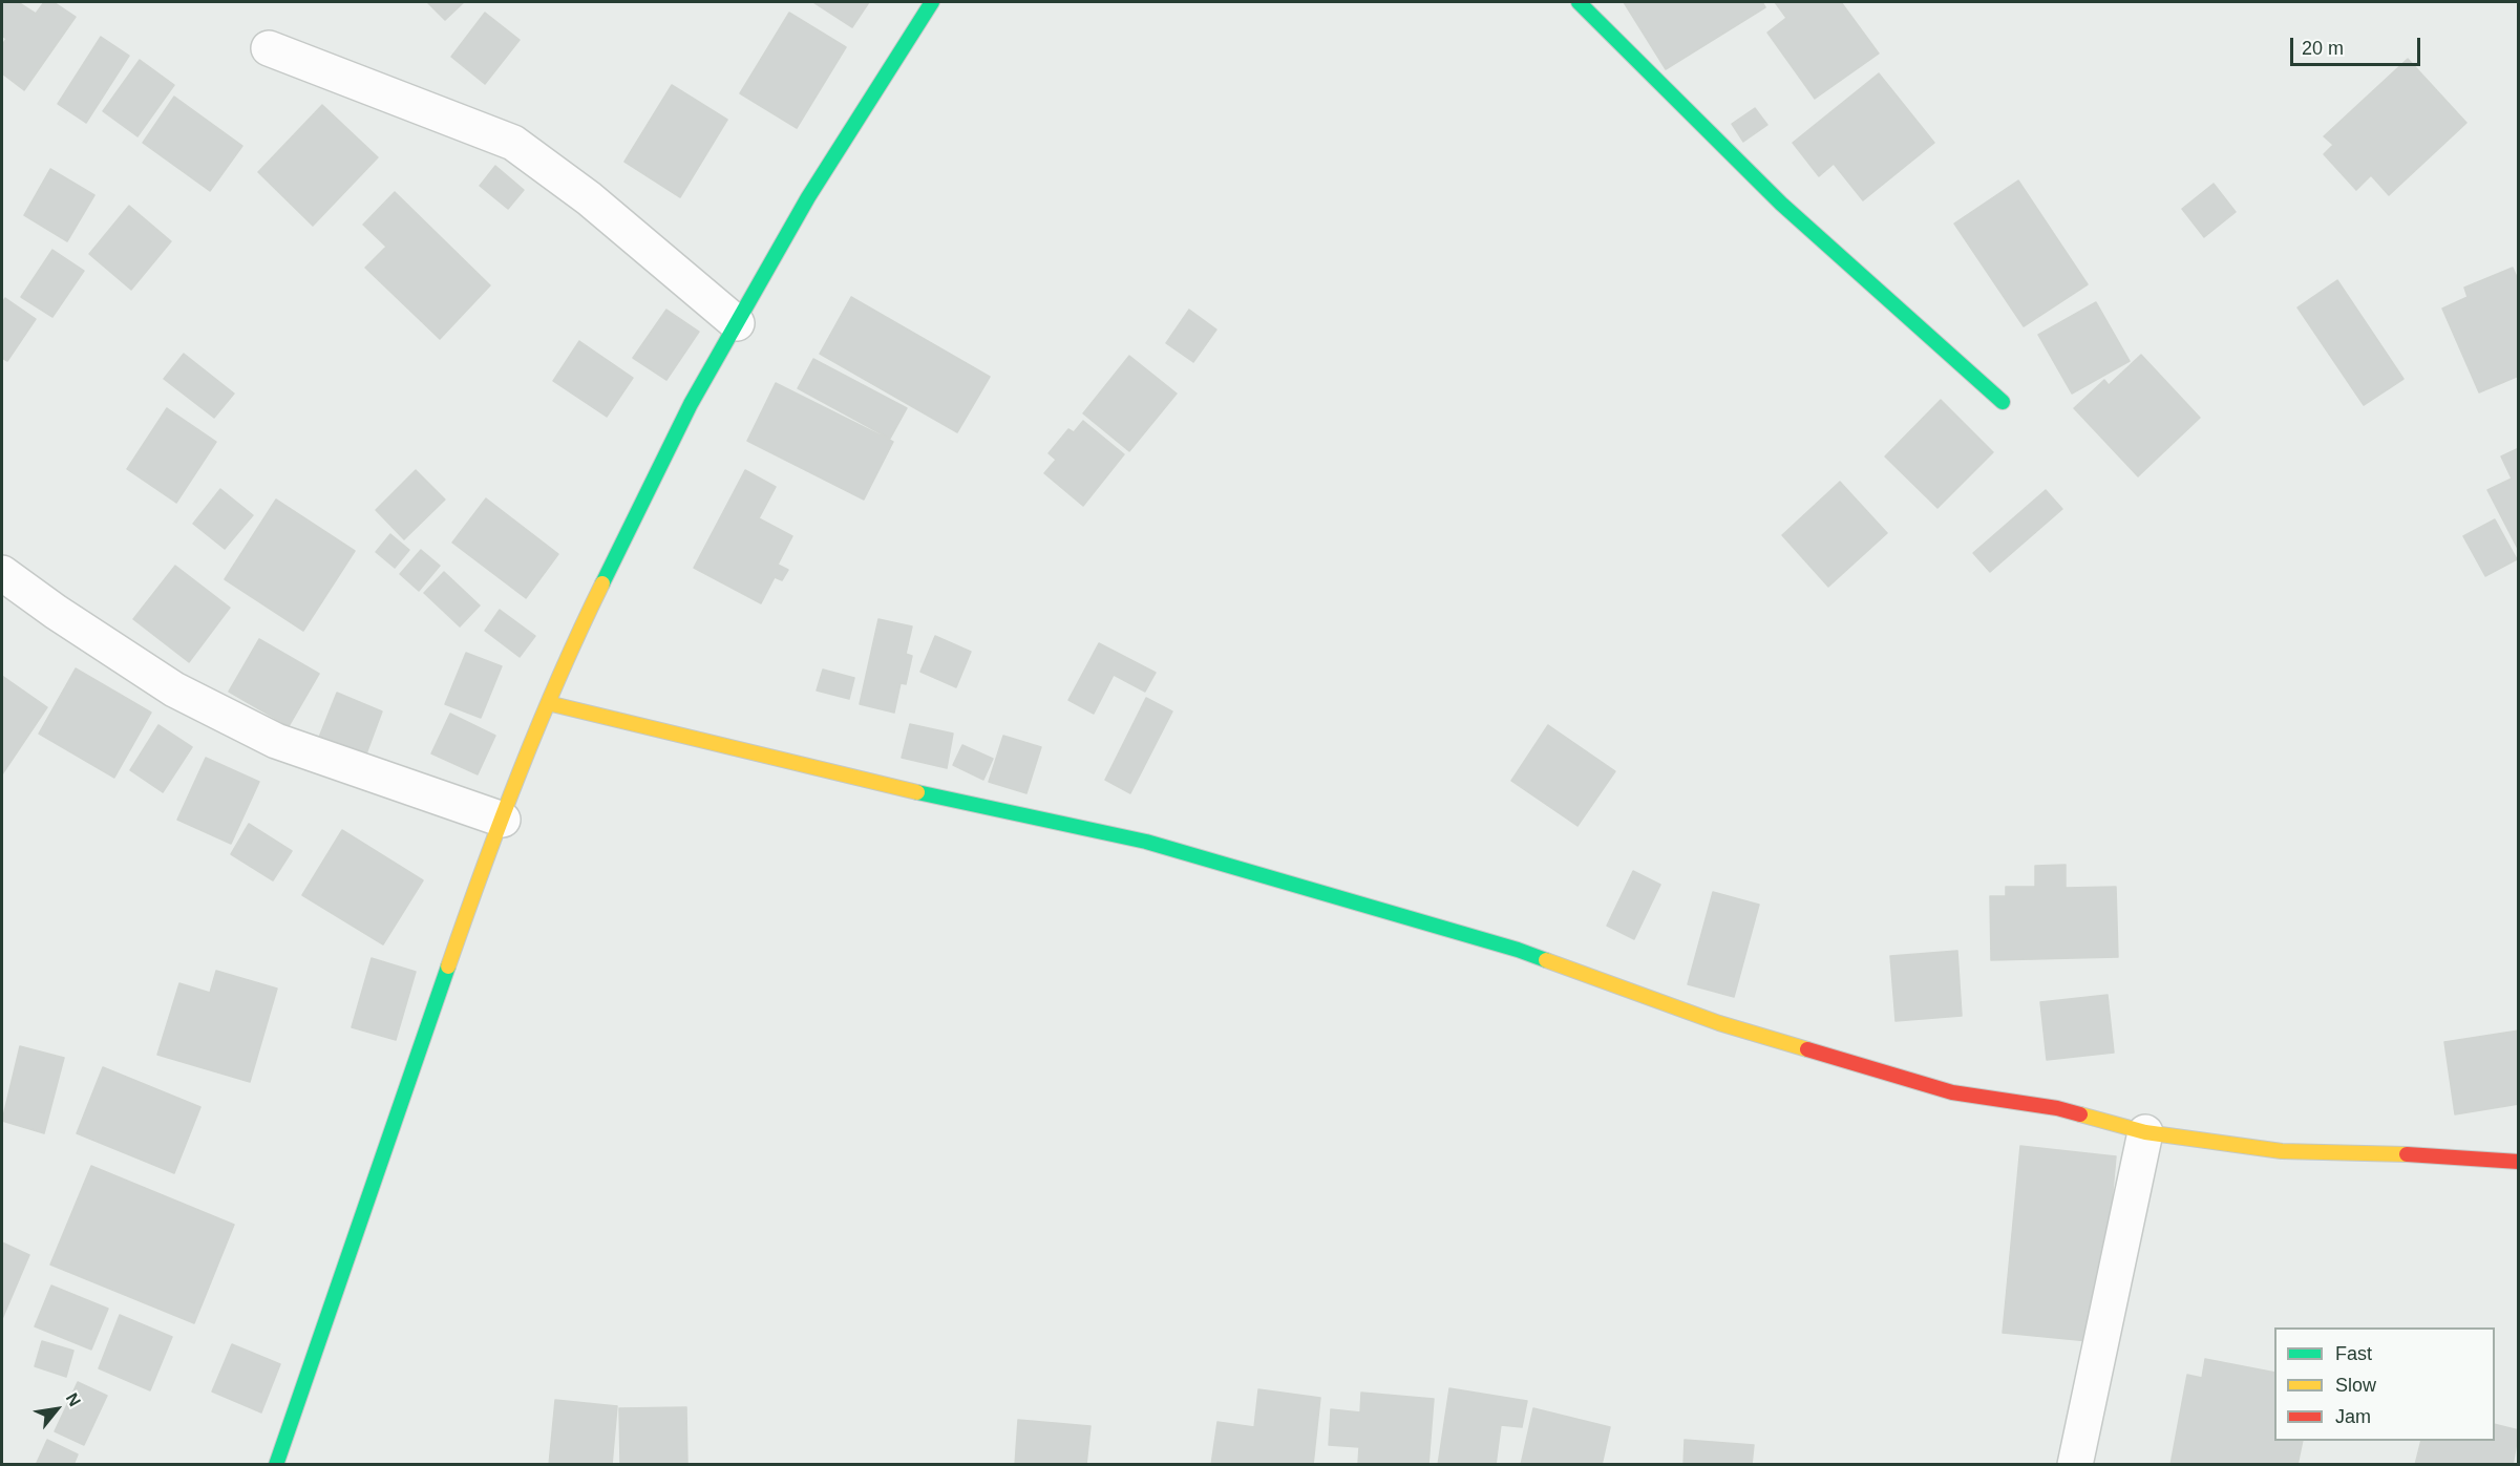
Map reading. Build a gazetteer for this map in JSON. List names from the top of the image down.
{
  "legend": ["Fast", "Slow", "Jam"],
  "scale_bar": "20 m",
  "north": "top right"
}
